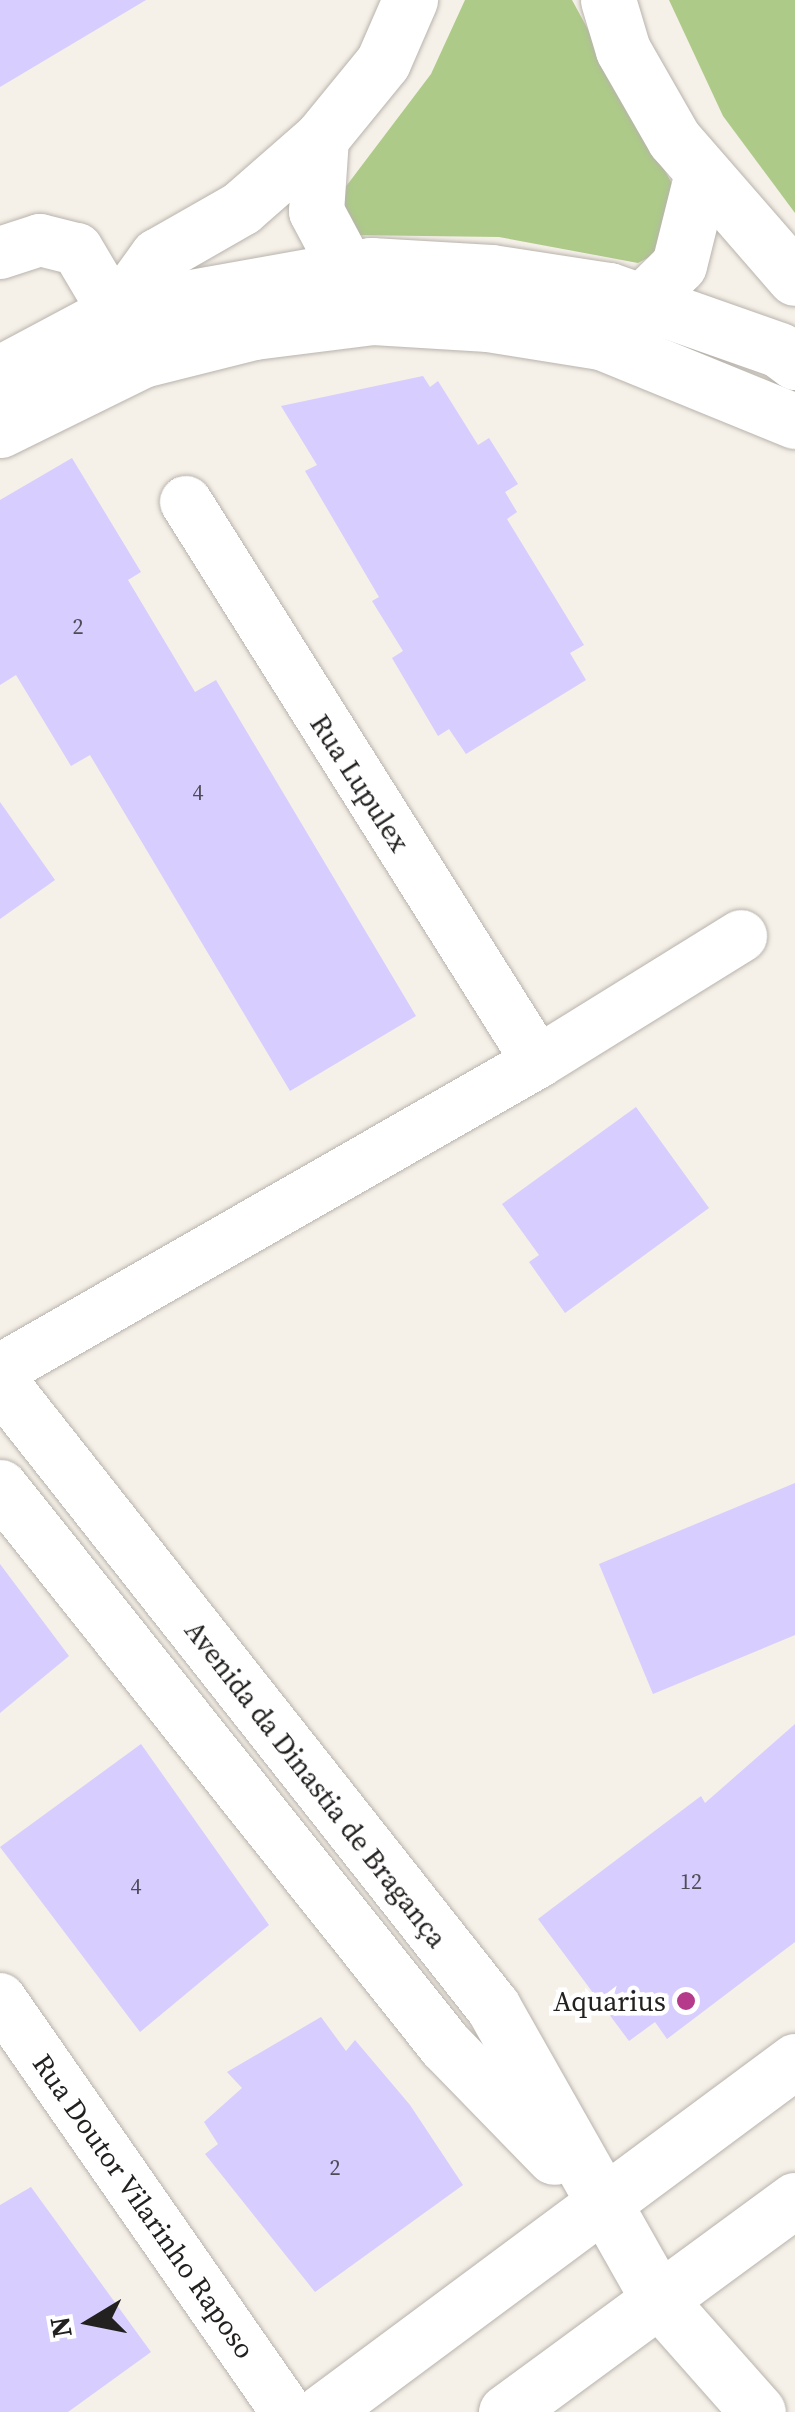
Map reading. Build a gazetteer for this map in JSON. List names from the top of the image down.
{
  "streets": {
    "street": ["Rua Lupulex", "Avenida da Dinastia de Bragança", "Rua Doutor Vilarinho Raposo"]
  },
  "places": ["Aquarius"],
  "house_numbers": [
    "2",
    "4",
    "12",
    "4",
    "2"
  ],
  "north": "left"
}
